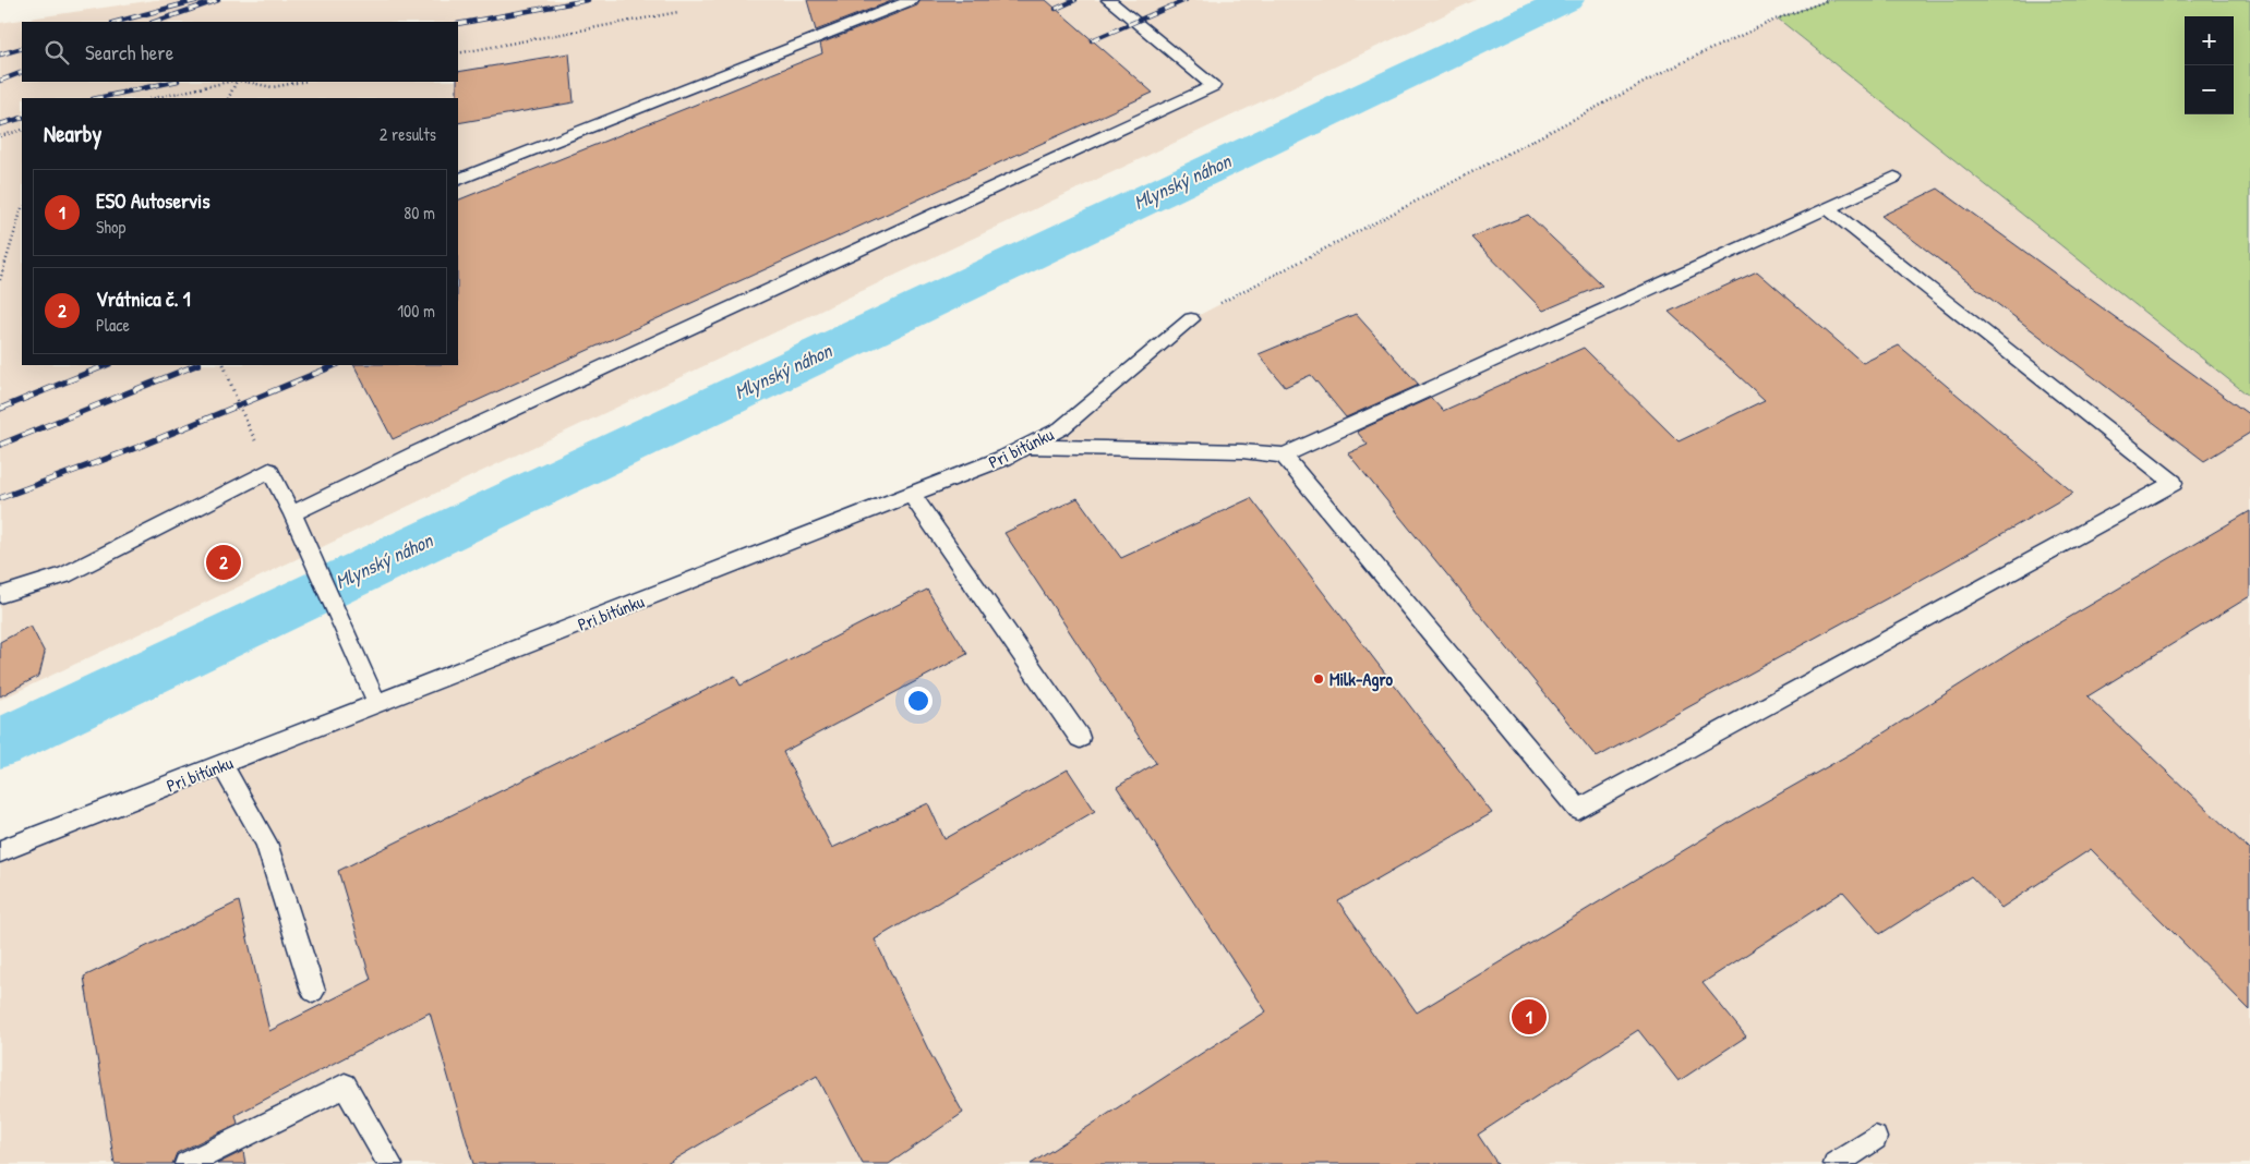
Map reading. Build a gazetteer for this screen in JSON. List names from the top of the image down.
{
  "streets": {
    "lane": ["Pri bitúnku"]
  },
  "water": ["Mlynský náhon"],
  "places": ["Milk-Agro"],
  "page": {
    "map_buttons": ["+", "−"],
    "search": "Search here",
    "heading": ["Nearby", "2 results"],
    "list": [
      {
        "mark": "1",
        "name": "ESO Autoservis",
        "note": "Shop",
        "value": "80 m"
      },
      {
        "mark": "2",
        "name": "Vrátnica č. 1",
        "note": "Place",
        "value": "100 m"
      }
    ],
    "pins": ["2", "1"]
  }
}
